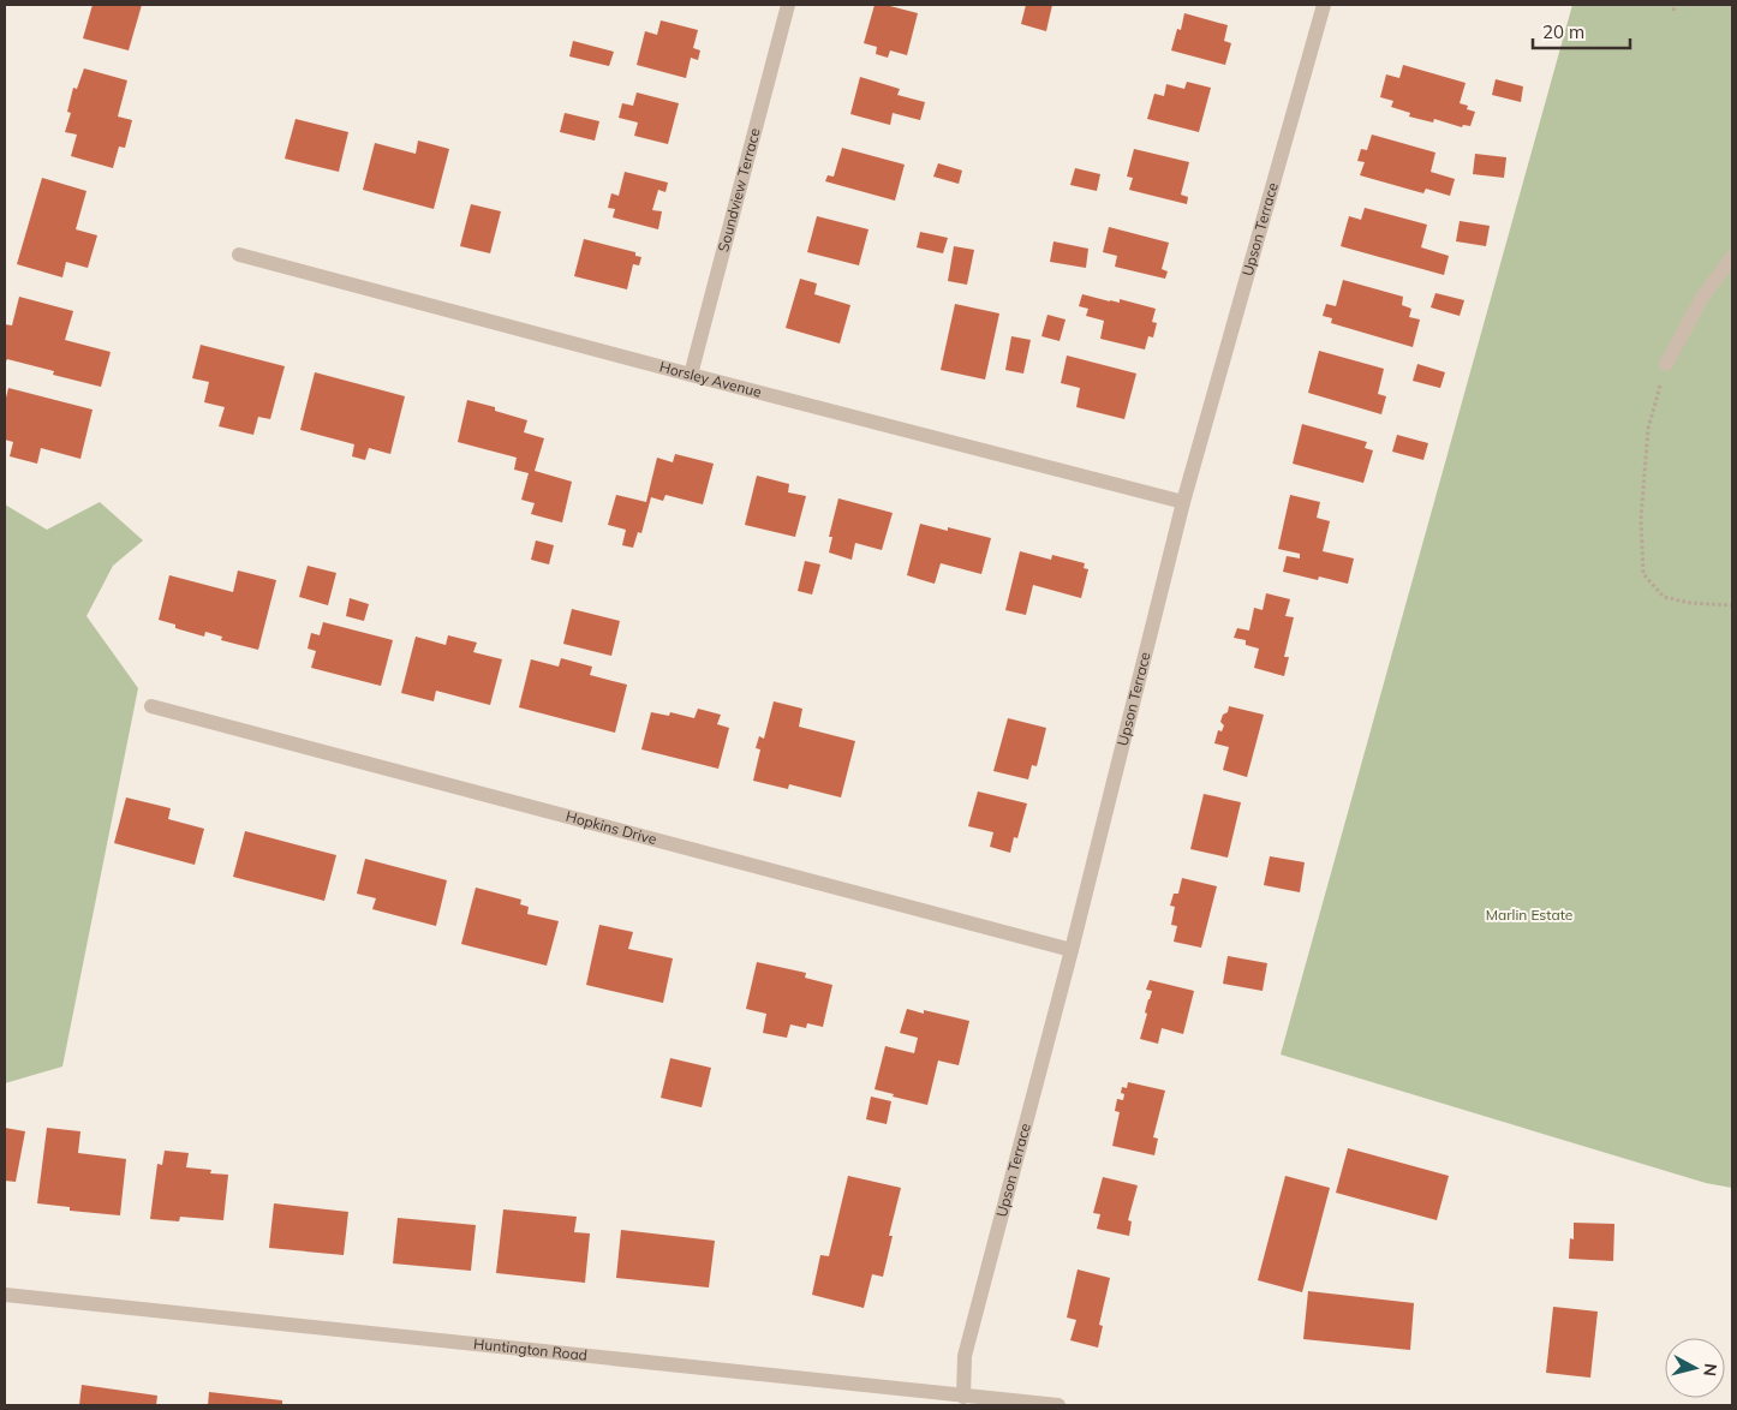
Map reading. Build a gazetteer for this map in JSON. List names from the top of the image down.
{
  "streets": {
    "street": [
      "Soundview Terrace",
      "Upson Terrace",
      "Horsley Avenue",
      "Hopkins Drive",
      "Huntington Road"
    ]
  },
  "crossings": [
    ["Soundview Terrace", "Horsley Avenue"],
    ["Upson Terrace", "Horsley Avenue"],
    ["Upson Terrace", "Hopkins Drive"],
    ["Upson Terrace", "Huntington Road"]
  ],
  "parks": ["Marlin Estate"],
  "scale_bar": "20 m",
  "north": "right"
}
